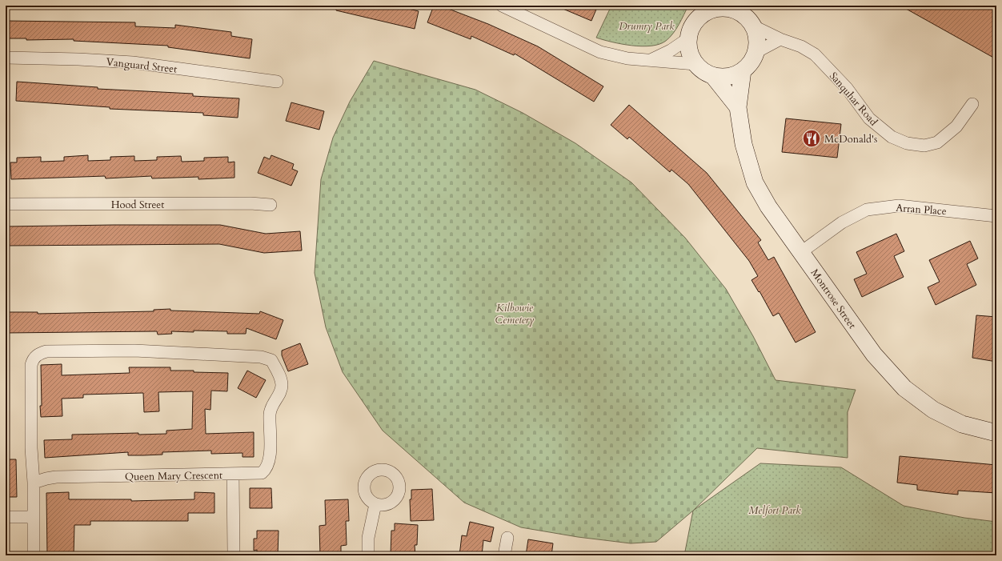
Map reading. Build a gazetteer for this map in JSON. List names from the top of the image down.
{
  "streets": {
    "street": [
      "Vanguard Street",
      "Sanquhar Road",
      "Hood Street",
      "Arran Place",
      "Montrose Street",
      "Queen Mary Crescent"
    ]
  },
  "crossings": [
    ["Sanquhar Road", "Montrose Street"],
    ["Arran Place", "Montrose Street"]
  ],
  "parks": ["Drumry Park", "Kilbowie Cemetery", "Melfort Park"],
  "places": {
    "restaurant": ["McDonald's"]
  }
}
